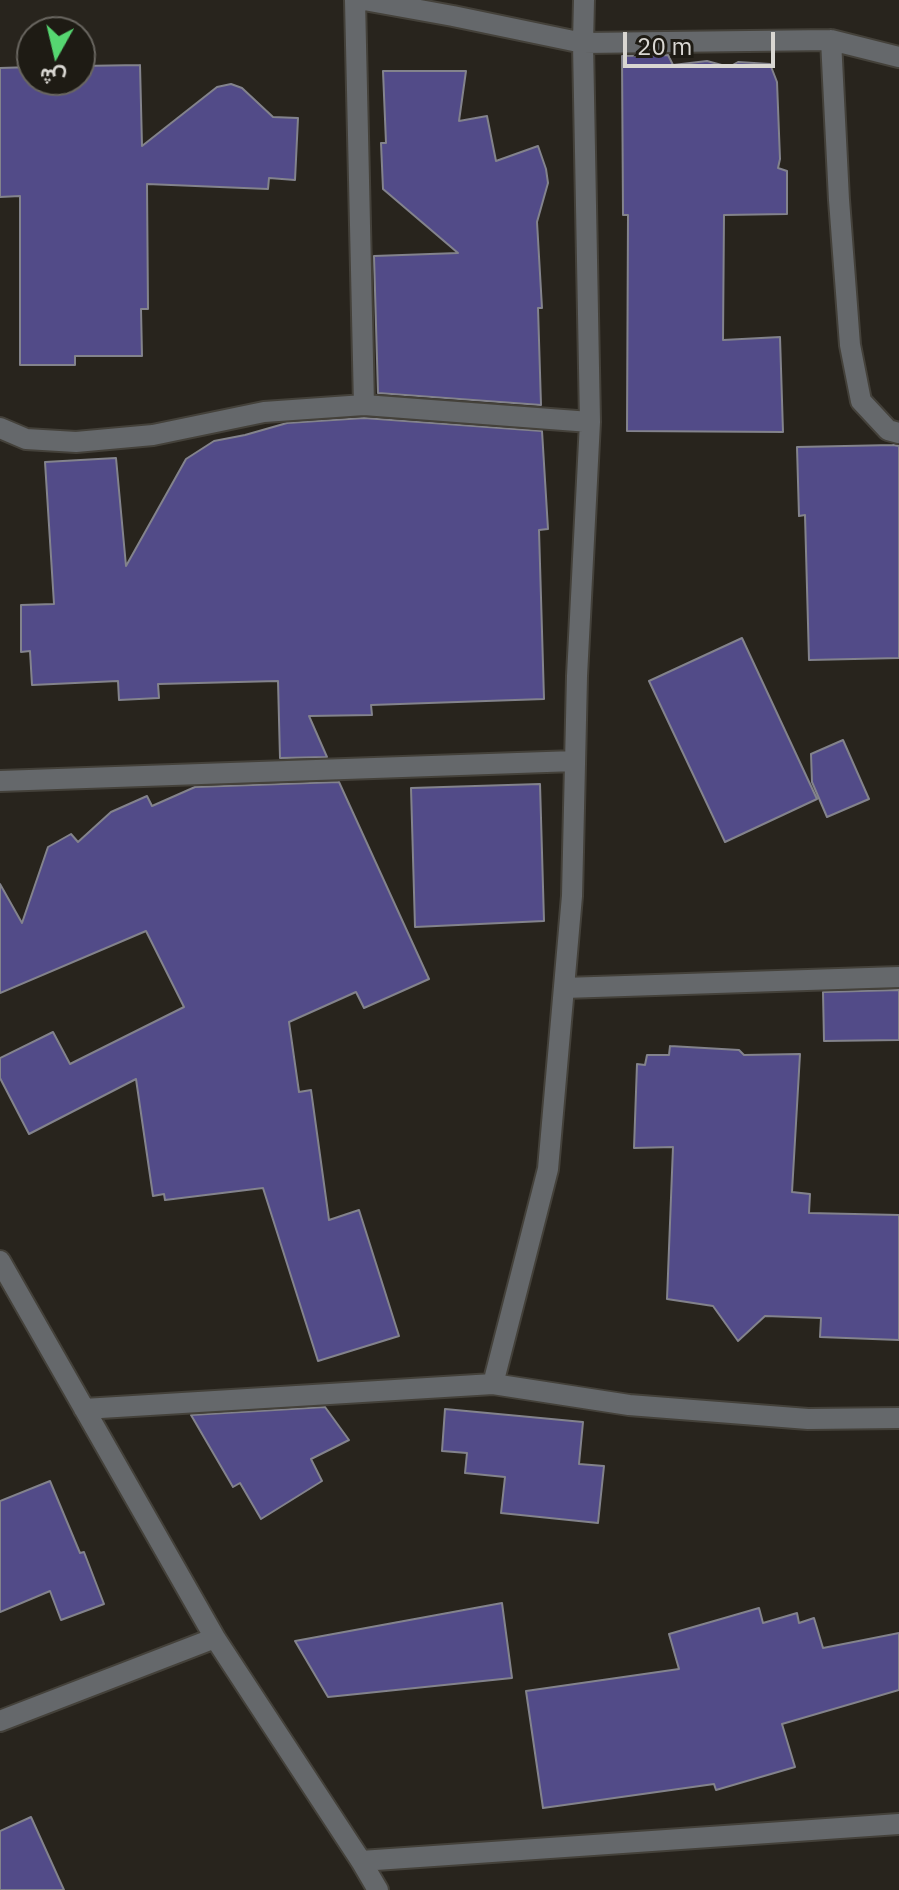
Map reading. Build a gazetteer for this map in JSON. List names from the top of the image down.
{
  "scale_bar": "20 m",
  "north": "bottom"
}
